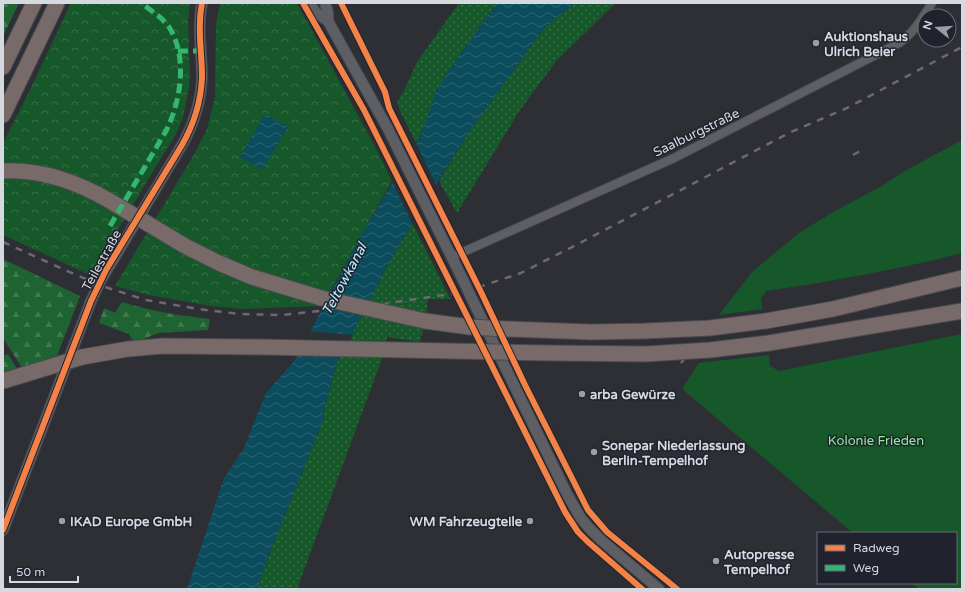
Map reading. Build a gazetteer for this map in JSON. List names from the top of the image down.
{
  "streets": {
    "street": ["Saalburgstraße", "Teilestraße"]
  },
  "water": ["Teltowkanal"],
  "parks": ["Kolonie Frieden"],
  "places": [
    "Auktionshaus Ulrich Beier",
    "arba Gewürze",
    "Sonepar Niederlassung Berlin-Tempelhof",
    "IKAD Europe GmbH",
    "WM Fahrzeugteile",
    "Autopresse Tempelhof"
  ],
  "legend": ["Radweg", "Weg"],
  "scale_bar": "50 m",
  "north": "left"
}
